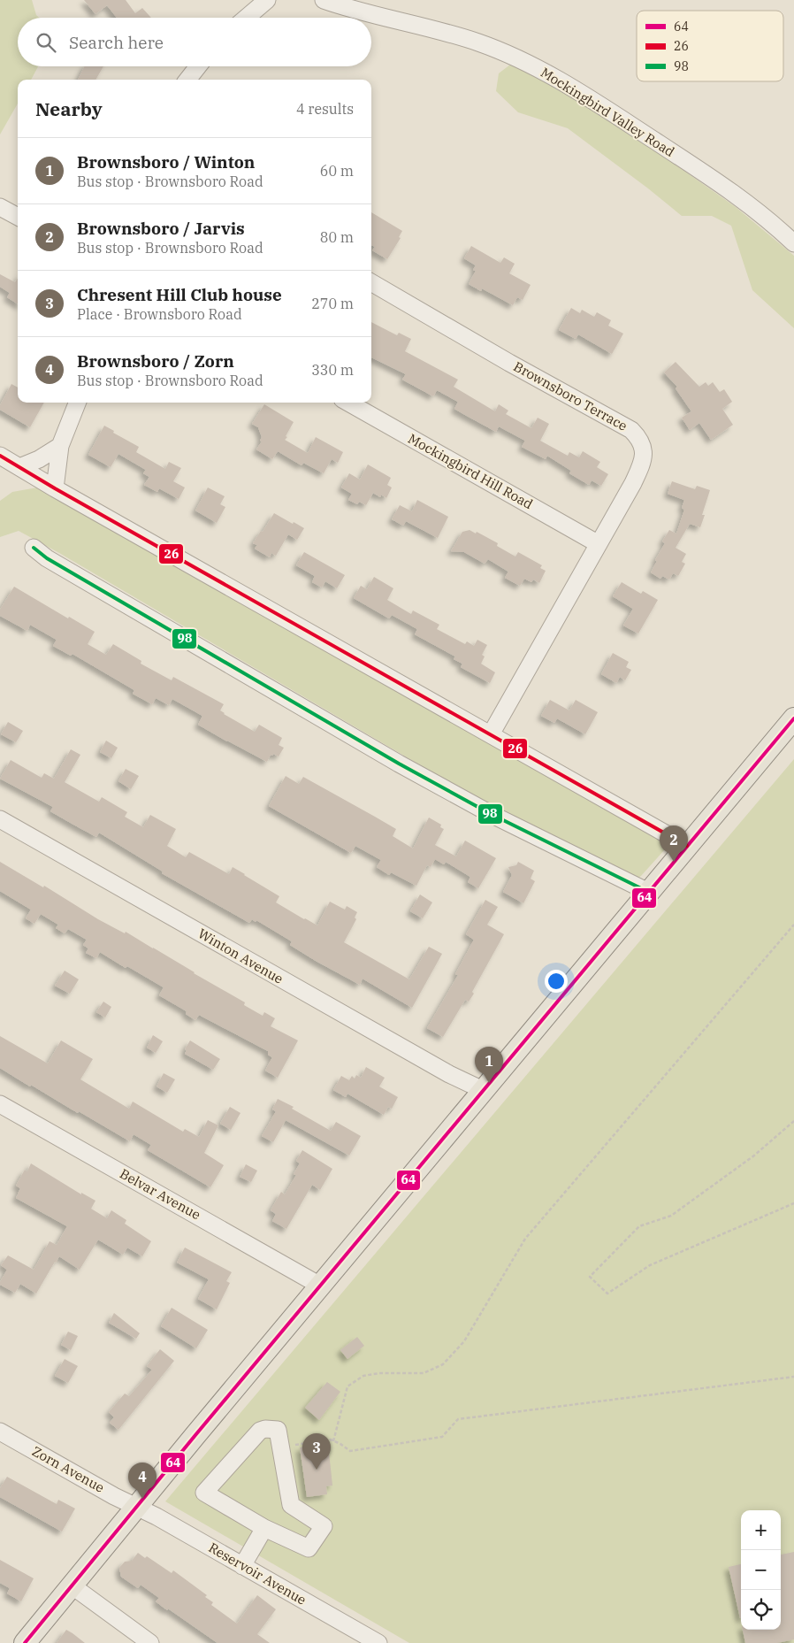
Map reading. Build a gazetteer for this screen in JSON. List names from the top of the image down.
{
  "streets": {
    "street": [
      "Mockingbird Valley Road",
      "Brownsboro Terrace",
      "Mockingbird Hill Road",
      "Winton Avenue",
      "Belvar Avenue",
      "Zorn Avenue",
      "Reservoir Avenue"
    ]
  },
  "crossings": [
    ["Brownsboro Terrace", "Mockingbird Hill Road"],
    ["Zorn Avenue", "Reservoir Avenue"]
  ],
  "lines": ["transit line 26", "transit line 98", "transit line 64"],
  "legend": ["64", "26", "98"],
  "page": {
    "search": "Search here",
    "heading": ["Nearby", "4 results"],
    "list": [
      {
        "mark": "1",
        "name": "Brownsboro / Winton",
        "note": "Bus stop · Brownsboro Road",
        "value": "60 m"
      },
      {
        "mark": "2",
        "name": "Brownsboro / Jarvis",
        "note": "Bus stop · Brownsboro Road",
        "value": "80 m"
      },
      {
        "mark": "3",
        "name": "Chresent Hill Club house",
        "note": "Place · Brownsboro Road",
        "value": "270 m"
      },
      {
        "mark": "4",
        "name": "Brownsboro / Zorn",
        "note": "Bus stop · Brownsboro Road",
        "value": "330 m"
      }
    ],
    "pins": [
      "2",
      "1",
      "3",
      "4"
    ],
    "map_buttons": ["+", "−"]
  }
}
